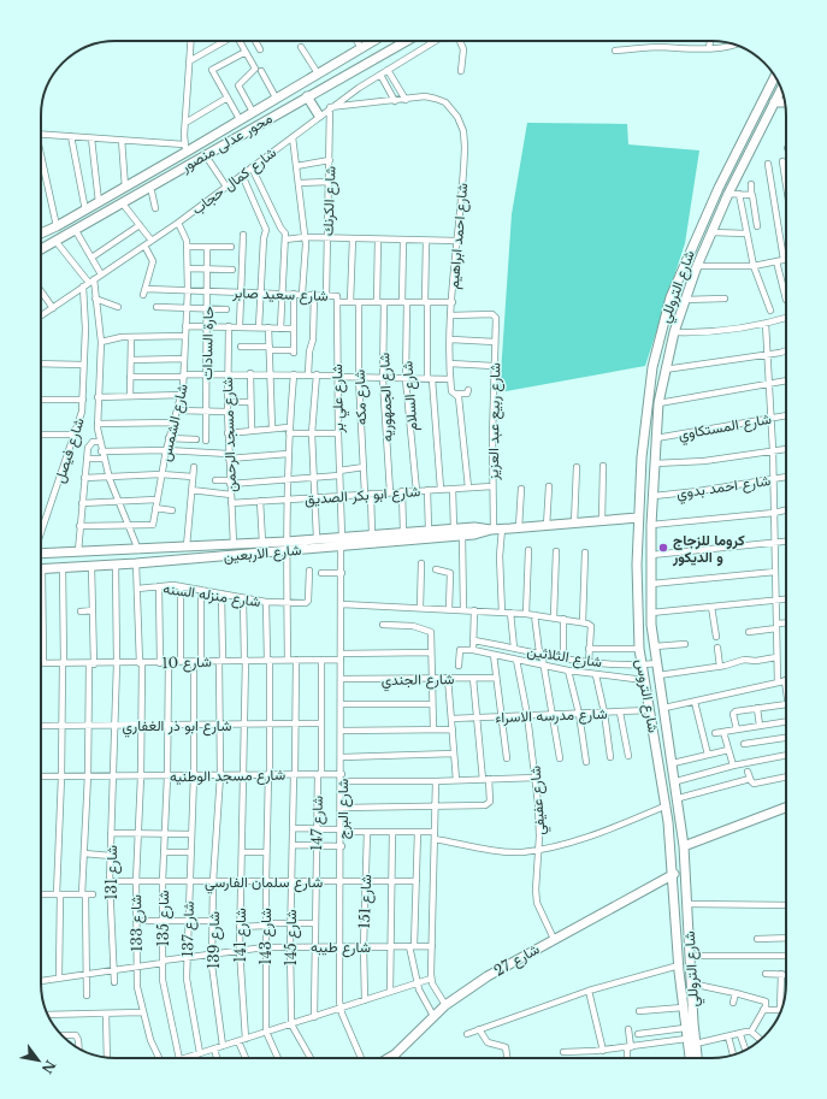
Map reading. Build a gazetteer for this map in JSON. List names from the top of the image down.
{
  "streets": {
    "street": [
      "محور عدلى منصور",
      "شارع كمال حجاب",
      "شارع الكرنك",
      "شارع احمد ابراهيم",
      "شارع التروللي",
      "شارع سعيد صابر",
      "حارة السادات",
      "شارع السلام",
      "شارع مكه",
      "شارع الجمهوريه",
      "شارع علي بر",
      "شارع ربيع عبد العزيز",
      "شارع الشمس",
      "شارع المستكاوي",
      "شارع مسجد الرحمن",
      "شارع فيصل",
      "شارع احمد بدوي",
      "شارع ابو بكر الصديق",
      "شارع الاربعين",
      "شارع منزله السنه",
      "شارع الثلاثين",
      "شارع 10",
      "شارع الجندي",
      "شارع التروس",
      "شارع مدرسه الاسراء",
      "شارع ابو ذر الغفاري",
      "شارع مسجد الوطنيه",
      "شارع عفيفي",
      "شارع البرج",
      "شارع 147",
      "شارع 131",
      "شارع سلمان الفارسي",
      "شارع 151",
      "شارع 135",
      "شارع 133",
      "شارع 137",
      "شارع 141",
      "شارع 143",
      "شارع 145",
      "شارع 139",
      "شارع طيبه",
      "شارع 27"
    ]
  },
  "crossings": [
    ["شارع كمال حجاب", "شارع الكرنك"],
    ["شارع كمال حجاب", "شارع احمد ابراهيم"],
    ["شارع كمال حجاب", "شارع الشمس"],
    ["شارع كمال حجاب", "شارع فيصل"],
    ["شارع الكرنك", "شارع احمد ابراهيم"],
    ["شارع الكرنك", "شارع سعيد صابر"],
    ["شارع احمد ابراهيم", "شارع ربيع عبد العزيز"],
    ["شارع احمد ابراهيم", "شارع ابو بكر الصديق"],
    ["شارع التروللي", "شارع المستكاوي"],
    ["شارع التروللي", "شارع احمد بدوي"],
    ["شارع التروللي", "شارع الاربعين"],
    ["شارع التروللي", "شارع التروس"],
    ["شارع التروللي", "شارع 27"],
    ["شارع سعيد صابر", "حارة السادات"],
    ["شارع سعيد صابر", "شارع علي بر"],
    ["شارع سعيد صابر", "شارع الشمس"],
    ["شارع السلام", "شارع ابو بكر الصديق"],
    ["شارع مكه", "شارع ابو بكر الصديق"],
    ["شارع مكه", "شارع الاربعين"],
    ["شارع الجمهوريه", "شارع ابو بكر الصديق"],
    ["شارع علي بر", "شارع ابو بكر الصديق"],
    ["شارع علي بر", "شارع الاربعين"],
    ["شارع علي بر", "شارع البرج"],
    ["شارع ربيع عبد العزيز", "شارع ابو بكر الصديق"],
    ["شارع ربيع عبد العزيز", "شارع الاربعين"],
    ["شارع مسجد الرحمن", "شارع ابو بكر الصديق"],
    ["شارع مسجد الرحمن", "شارع الاربعين"],
    ["شارع الاربعين", "شارع التروس"],
    ["شارع الاربعين", "شارع البرج"],
    ["شارع الاربعين", "شارع 131"],
    ["شارع منزله السنه", "شارع 141"],
    ["شارع منزله السنه", "شارع 143"],
    ["شارع منزله السنه", "شارع 139"],
    ["شارع الثلاثين", "شارع التروس"],
    ["شارع الثلاثين", "شارع عفيفي"],
    ["شارع 10", "شارع البرج"],
    ["شارع 10", "شارع 147"],
    ["شارع 10", "شارع 131"],
    ["شارع 10", "شارع 135"],
    ["شارع 10", "شارع 133"],
    ["شارع 10", "شارع 137"],
    ["شارع 10", "شارع 141"],
    ["شارع 10", "شارع 143"],
    ["شارع 10", "شارع 145"],
    ["شارع 10", "شارع 139"],
    ["شارع الجندي", "شارع البرج"],
    ["شارع التروس", "شارع مدرسه الاسراء"],
    ["شارع التروس", "شارع 27"],
    ["شارع مدرسه الاسراء", "شارع عفيفي"],
    ["شارع ابو ذر الغفاري", "شارع 147"],
    ["شارع ابو ذر الغفاري", "شارع 131"],
    ["شارع ابو ذر الغفاري", "شارع 135"],
    ["شارع ابو ذر الغفاري", "شارع 133"],
    ["شارع ابو ذر الغفاري", "شارع 137"],
    ["شارع ابو ذر الغفاري", "شارع 141"],
    ["شارع ابو ذر الغفاري", "شارع 143"],
    ["شارع ابو ذر الغفاري", "شارع 145"],
    ["شارع ابو ذر الغفاري", "شارع 139"],
    ["شارع مسجد الوطنيه", "شارع البرج"],
    ["شارع مسجد الوطنيه", "شارع 147"],
    ["شارع مسجد الوطنيه", "شارع 131"],
    ["شارع مسجد الوطنيه", "شارع 135"],
    ["شارع مسجد الوطنيه", "شارع 133"],
    ["شارع مسجد الوطنيه", "شارع 137"],
    ["شارع مسجد الوطنيه", "شارع 141"],
    ["شارع مسجد الوطنيه", "شارع 143"],
    ["شارع مسجد الوطنيه", "شارع 145"],
    ["شارع مسجد الوطنيه", "شارع 139"],
    ["شارع عفيفي", "شارع 27"],
    ["شارع البرج", "شارع سلمان الفارسي"],
    ["شارع البرج", "شارع طيبه"],
    ["شارع 147", "شارع سلمان الفارسي"],
    ["شارع 147", "شارع طيبه"],
    ["شارع 131", "شارع سلمان الفارسي"],
    ["شارع 131", "شارع طيبه"],
    ["شارع سلمان الفارسي", "شارع 151"],
    ["شارع سلمان الفارسي", "شارع 135"],
    ["شارع سلمان الفارسي", "شارع 133"],
    ["شارع سلمان الفارسي", "شارع 137"],
    ["شارع سلمان الفارسي", "شارع 141"],
    ["شارع سلمان الفارسي", "شارع 143"],
    ["شارع سلمان الفارسي", "شارع 145"],
    ["شارع سلمان الفارسي", "شارع 139"],
    ["شارع 151", "شارع طيبه"],
    ["شارع 135", "شارع طيبه"],
    ["شارع 133", "شارع طيبه"],
    ["شارع 137", "شارع طيبه"],
    ["شارع 141", "شارع طيبه"],
    ["شارع 143", "شارع طيبه"],
    ["شارع 145", "شارع طيبه"],
    ["شارع 139", "شارع طيبه"]
  ],
  "places": ["كروما للزجاج و الديكور"],
  "north": "bottom right"
}
